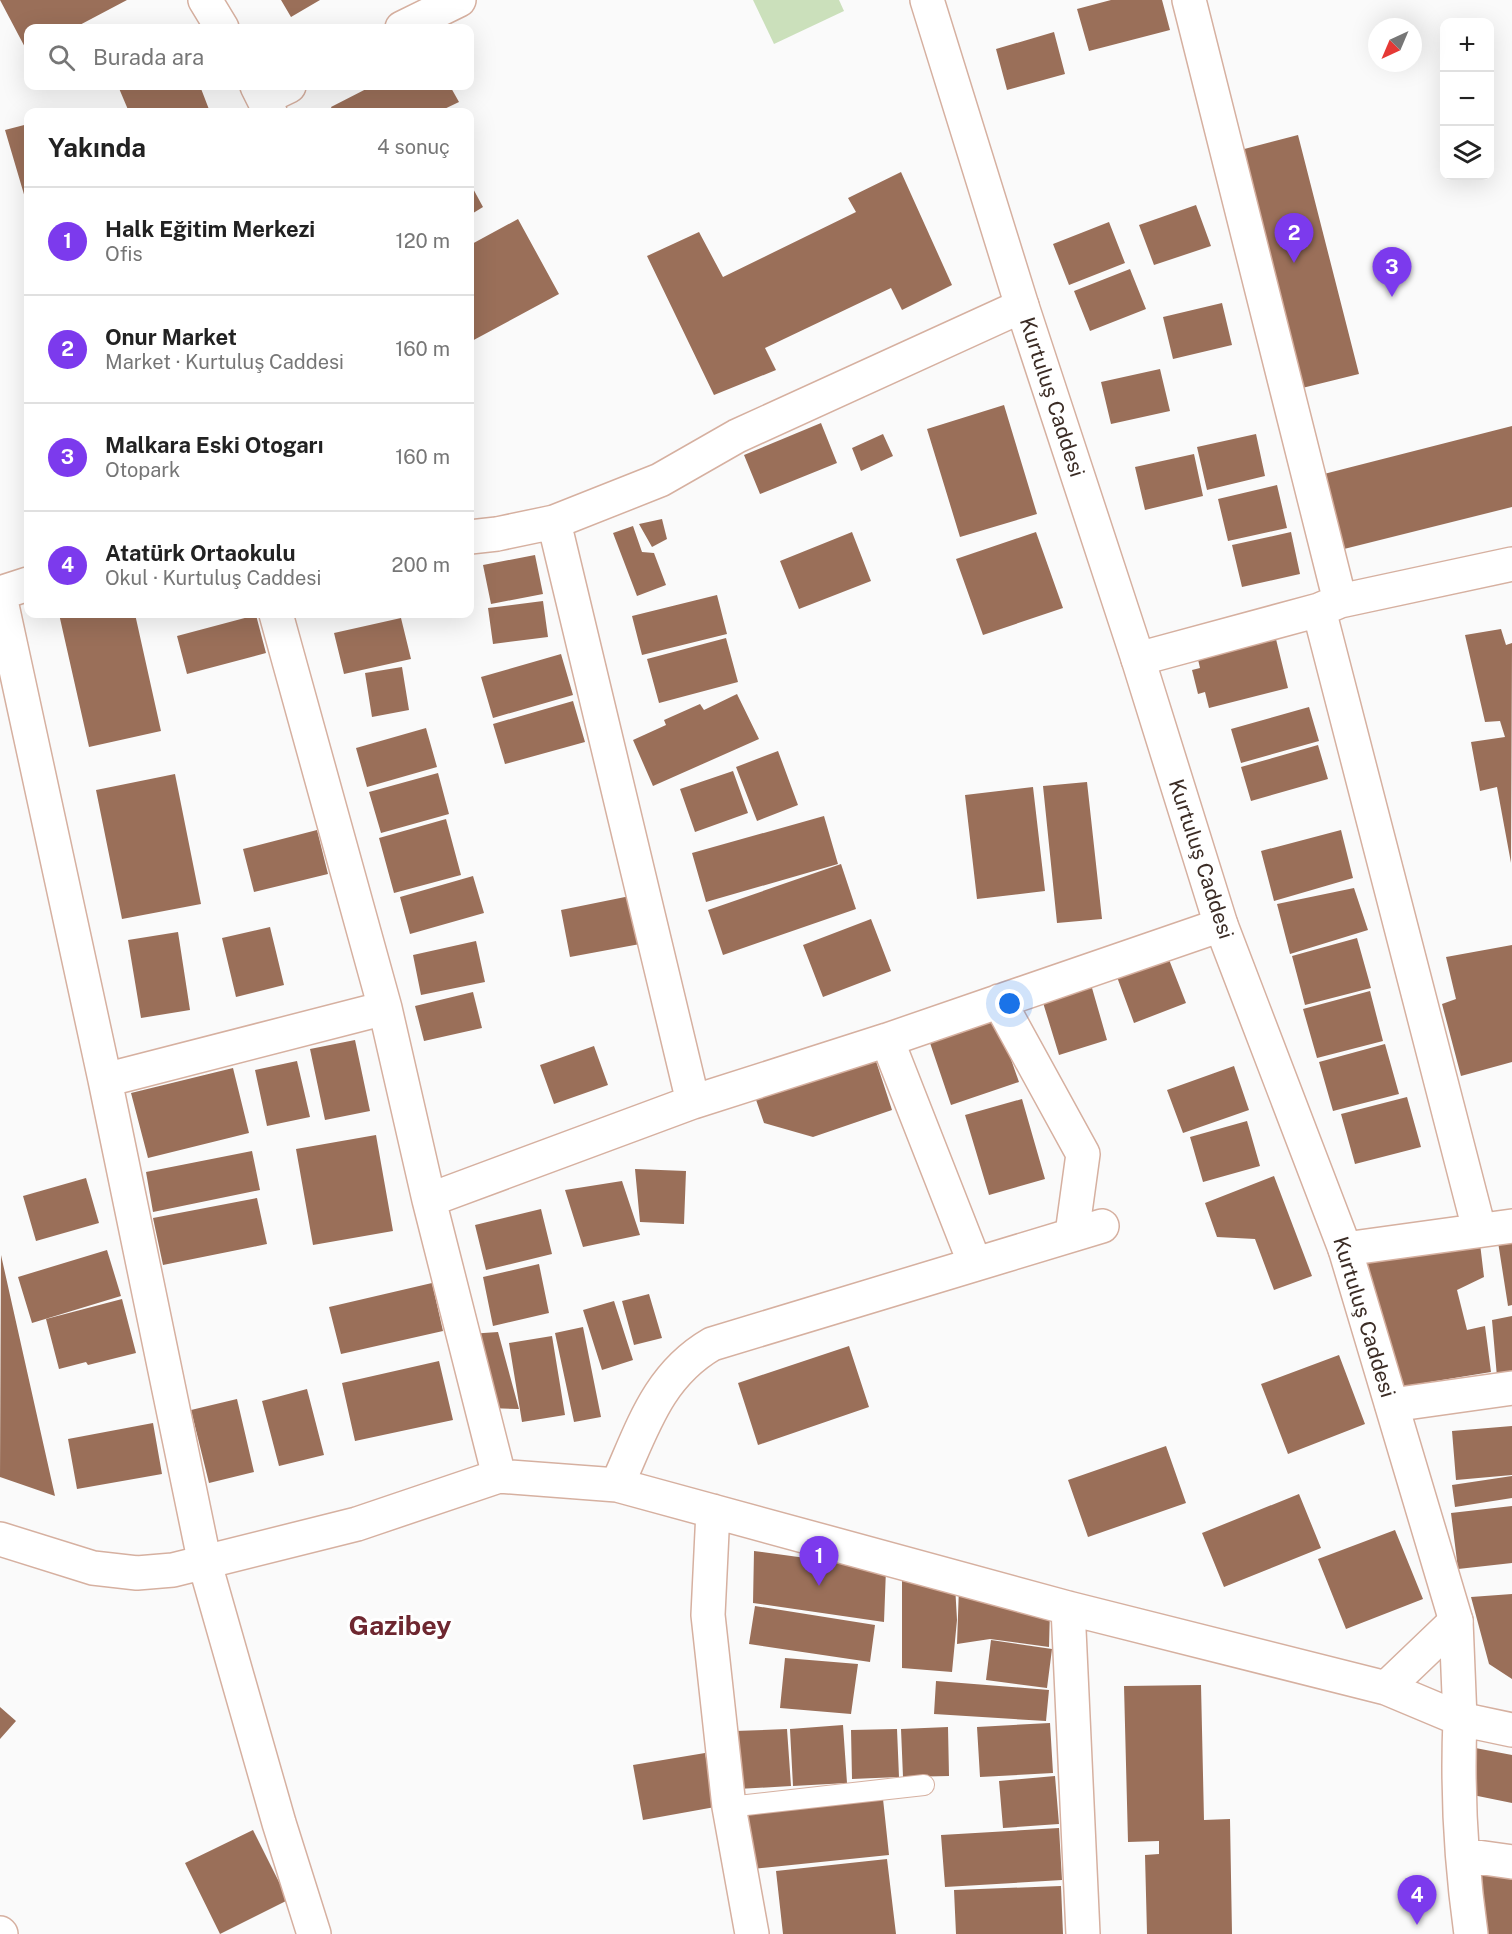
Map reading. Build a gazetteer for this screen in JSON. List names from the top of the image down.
{
  "streets": {
    "street": ["Kurtuluş Caddesi"]
  },
  "districts": ["Gazibey"],
  "north": "bottom left",
  "page": {
    "map_buttons": ["+", "−"],
    "search": "Burada ara",
    "heading": ["Yakında", "4 sonuç"],
    "list": [
      {
        "mark": "1",
        "name": "Halk Eğitim Merkezi",
        "note": "Ofis",
        "value": "120 m"
      },
      {
        "mark": "2",
        "name": "Onur Market",
        "note": "Market · Kurtuluş Caddesi",
        "value": "160 m"
      },
      {
        "mark": "3",
        "name": "Malkara Eski Otogarı",
        "note": "Otopark",
        "value": "160 m"
      },
      {
        "mark": "4",
        "name": "Atatürk Ortaokulu",
        "note": "Okul · Kurtuluş Caddesi",
        "value": "200 m"
      }
    ],
    "pins": [
      "2",
      "3",
      "1",
      "4"
    ]
  }
}
